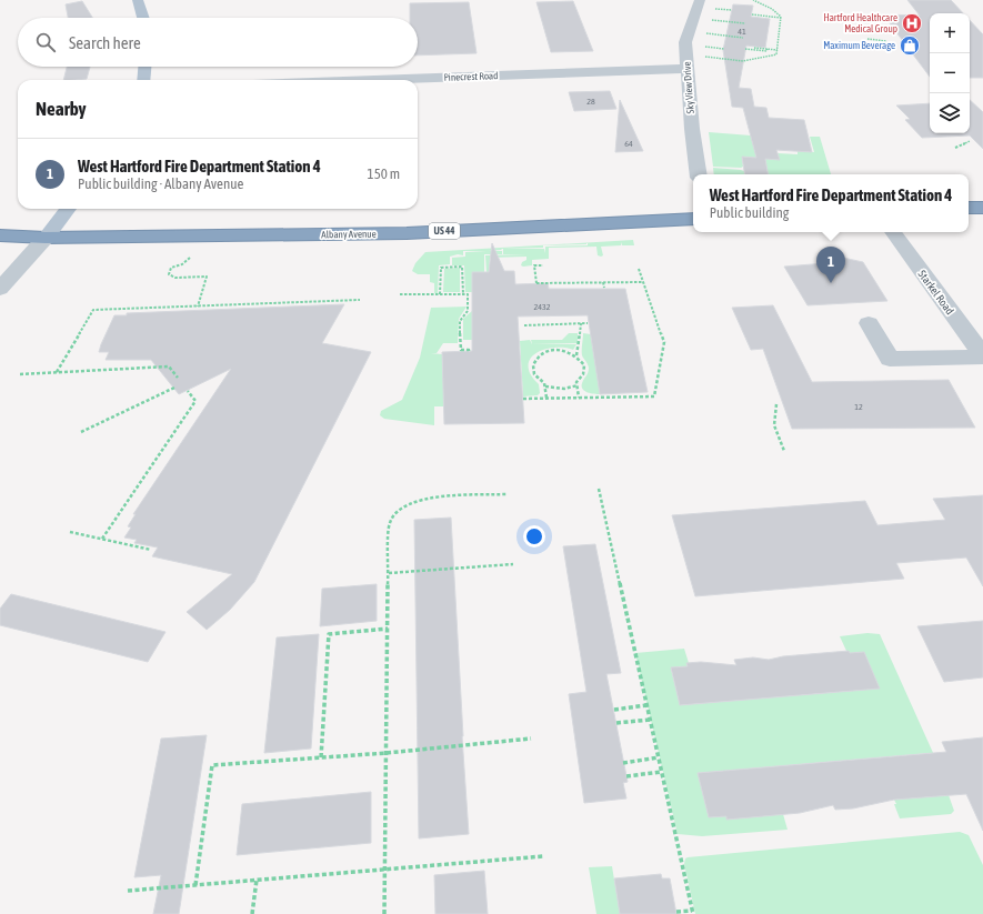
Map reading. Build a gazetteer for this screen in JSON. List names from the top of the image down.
{
  "streets": {
    "highway": ["US 44", "Albany Avenue"],
    "street": ["Pinecrest Road", "Sky View Drive", "Starkel Road"]
  },
  "crossings": [
    ["Pinecrest Road", "Sky View Drive"]
  ],
  "places": {
    "hospital": ["Hartford Healthcare Medical Group"],
    "shop": ["Maximum Beverage"]
  },
  "house_numbers": [
    "41",
    "28",
    "64",
    "2432",
    "12"
  ],
  "page": {
    "map_buttons": ["+", "−"],
    "search": "Search here",
    "heading": "Nearby",
    "list": [
      {
        "mark": "1",
        "name": "West Hartford Fire Department Station 4",
        "note": "Public building · Albany Avenue",
        "value": "150 m"
      }
    ],
    "popup": ["West Hartford Fire Department Station 4", "Public building"],
    "pins": "1"
  }
}
